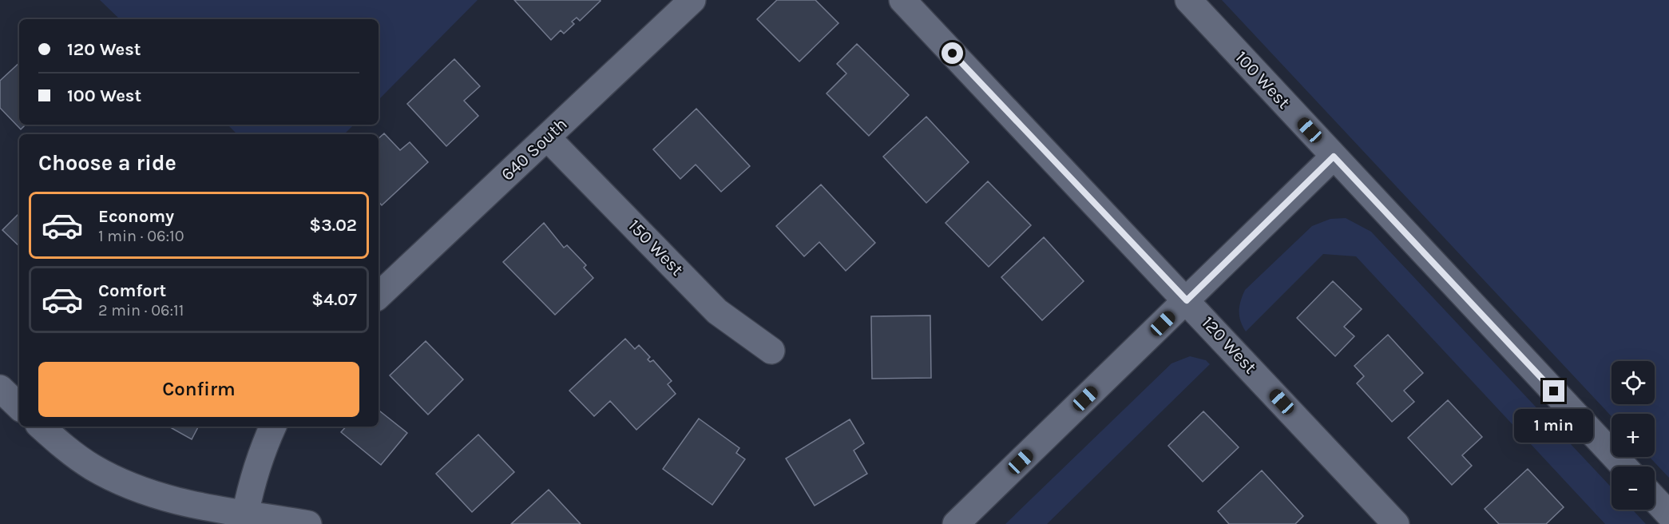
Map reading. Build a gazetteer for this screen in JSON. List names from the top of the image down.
{
  "streets": {
    "street": [
      "100 West",
      "640 South",
      "150 West",
      "120 West"
    ]
  },
  "crossings": [
    ["640 South", "150 West"]
  ],
  "page": {
    "banner": ["120 West", "100 West"],
    "heading": "Choose a ride",
    "list": [
      {
        "name": "Economy",
        "note": "1 min · 06:10",
        "value": "$3.02"
      },
      {
        "name": "Comfort",
        "note": "2 min · 06:11",
        "value": "$4.07"
      }
    ],
    "buttons": "Confirm",
    "map_buttons": ["+", "−"],
    "bubble": "1 min"
  }
}
